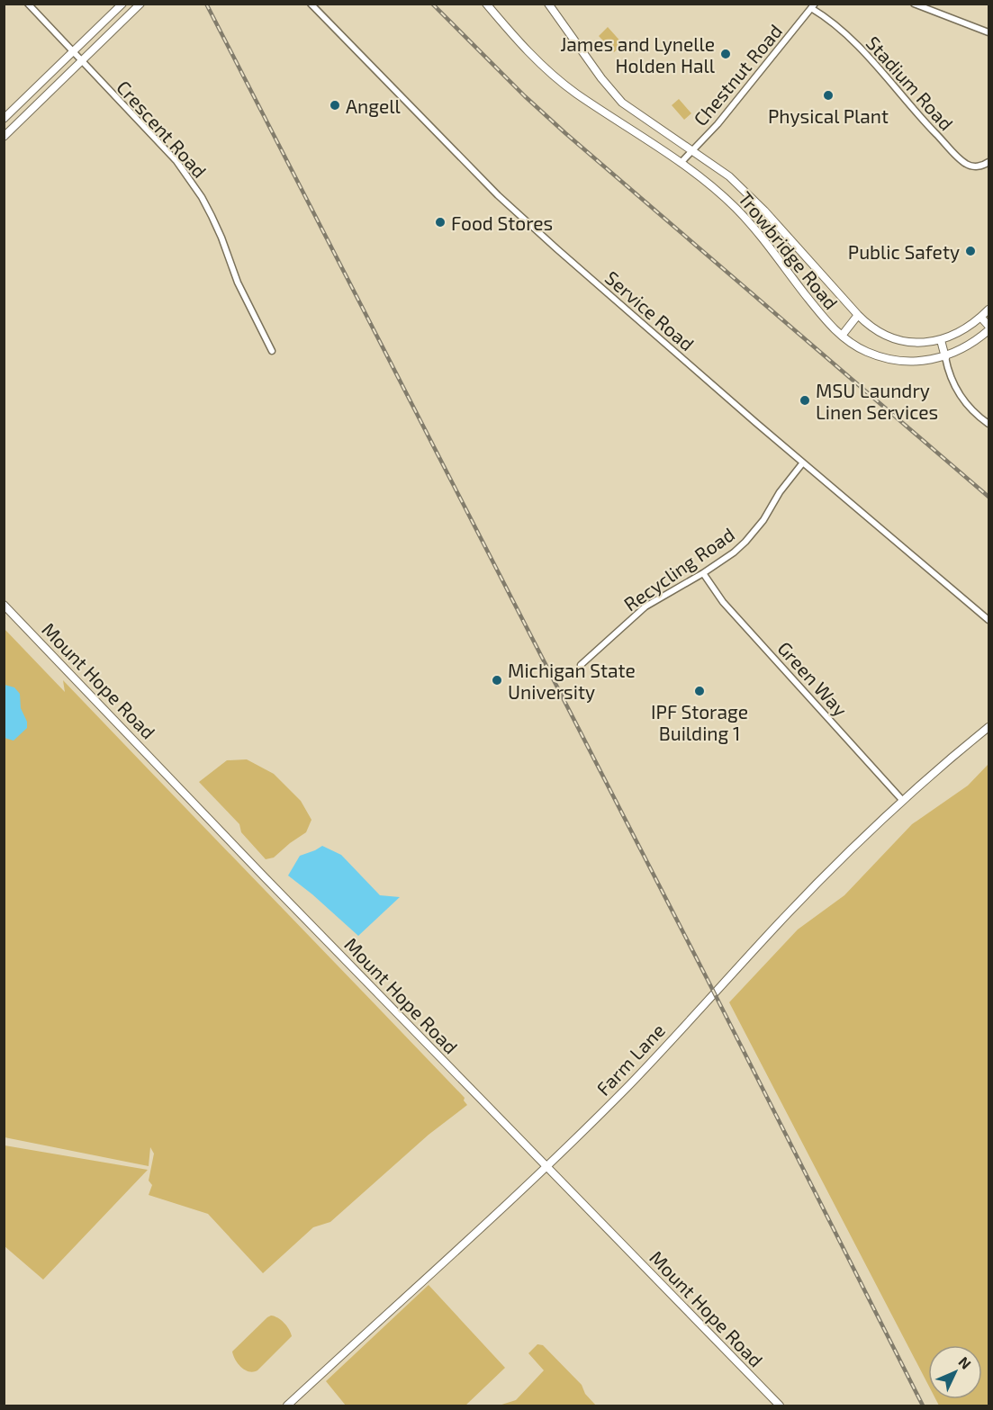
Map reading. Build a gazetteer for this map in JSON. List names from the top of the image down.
{
  "streets": {
    "street": [
      "Chestnut Road",
      "Stadium Road",
      "Crescent Road",
      "Trowbridge Road",
      "Service Road",
      "Recycling Road",
      "Green Way",
      "Mount Hope Road",
      "Farm Lane"
    ]
  },
  "crossings": [
    ["Chestnut Road", "Stadium Road"],
    ["Chestnut Road", "Trowbridge Road"],
    ["Service Road", "Recycling Road"],
    ["Recycling Road", "Green Way"],
    ["Green Way", "Farm Lane"],
    ["Mount Hope Road", "Farm Lane"]
  ],
  "places": [
    "James and Lynelle Holden Hall",
    "Physical Plant",
    "Angell",
    "Food Stores",
    "Public Safety",
    "MSU Laundry Linen Services",
    "Michigan State University",
    "IPF Storage Building 1"
  ],
  "north": "top right"
}
